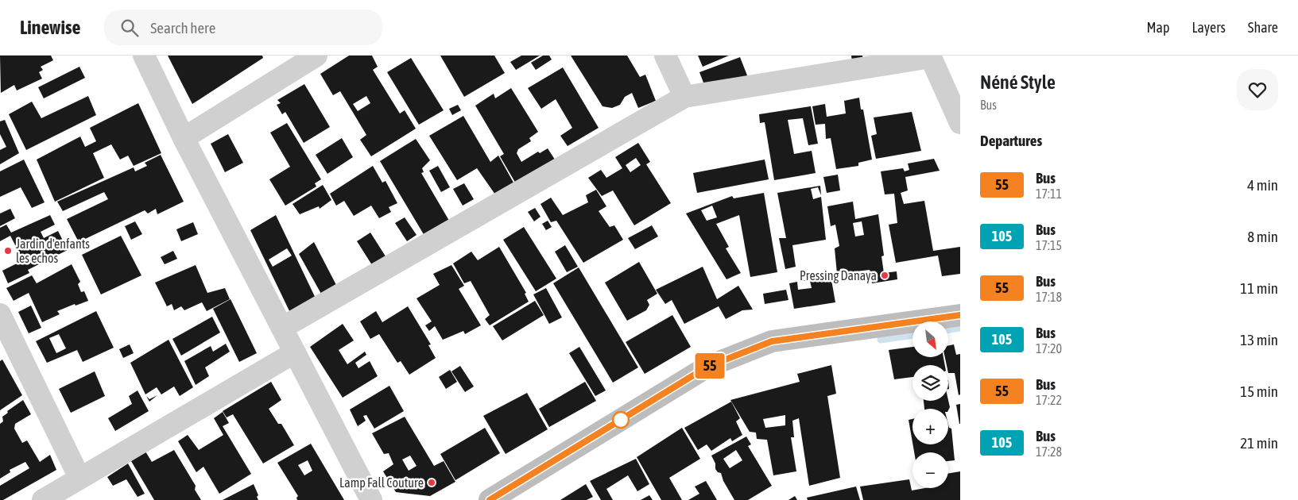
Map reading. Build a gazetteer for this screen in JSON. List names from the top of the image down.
{
  "places": ["Jardin d'enfants les echos", "Pressing Danaya", "Lamp Fall Couture"],
  "lines": ["bus line 55"],
  "north": "bottom right",
  "page": {
    "header": "Linewise",
    "search": "Search here",
    "nav": ["Map", "Layers", "Share"],
    "on_map": "55",
    "heading": [
      ["Néné Style", "Bus"],
      "Departures"
    ],
    "list": [
      {
        "mark": "55",
        "name": "Bus",
        "note": "17:11",
        "value": "4 min"
      },
      {
        "mark": "105",
        "name": "Bus",
        "note": "17:15",
        "value": "8 min"
      },
      {
        "mark": "55",
        "name": "Bus",
        "note": "17:18",
        "value": "11 min"
      },
      {
        "mark": "105",
        "name": "Bus",
        "note": "17:20",
        "value": "13 min"
      },
      {
        "mark": "55",
        "name": "Bus",
        "note": "17:22",
        "value": "15 min"
      },
      {
        "mark": "105",
        "name": "Bus",
        "note": "17:28",
        "value": "21 min"
      }
    ],
    "map_buttons": ["+", "−"]
  }
}
